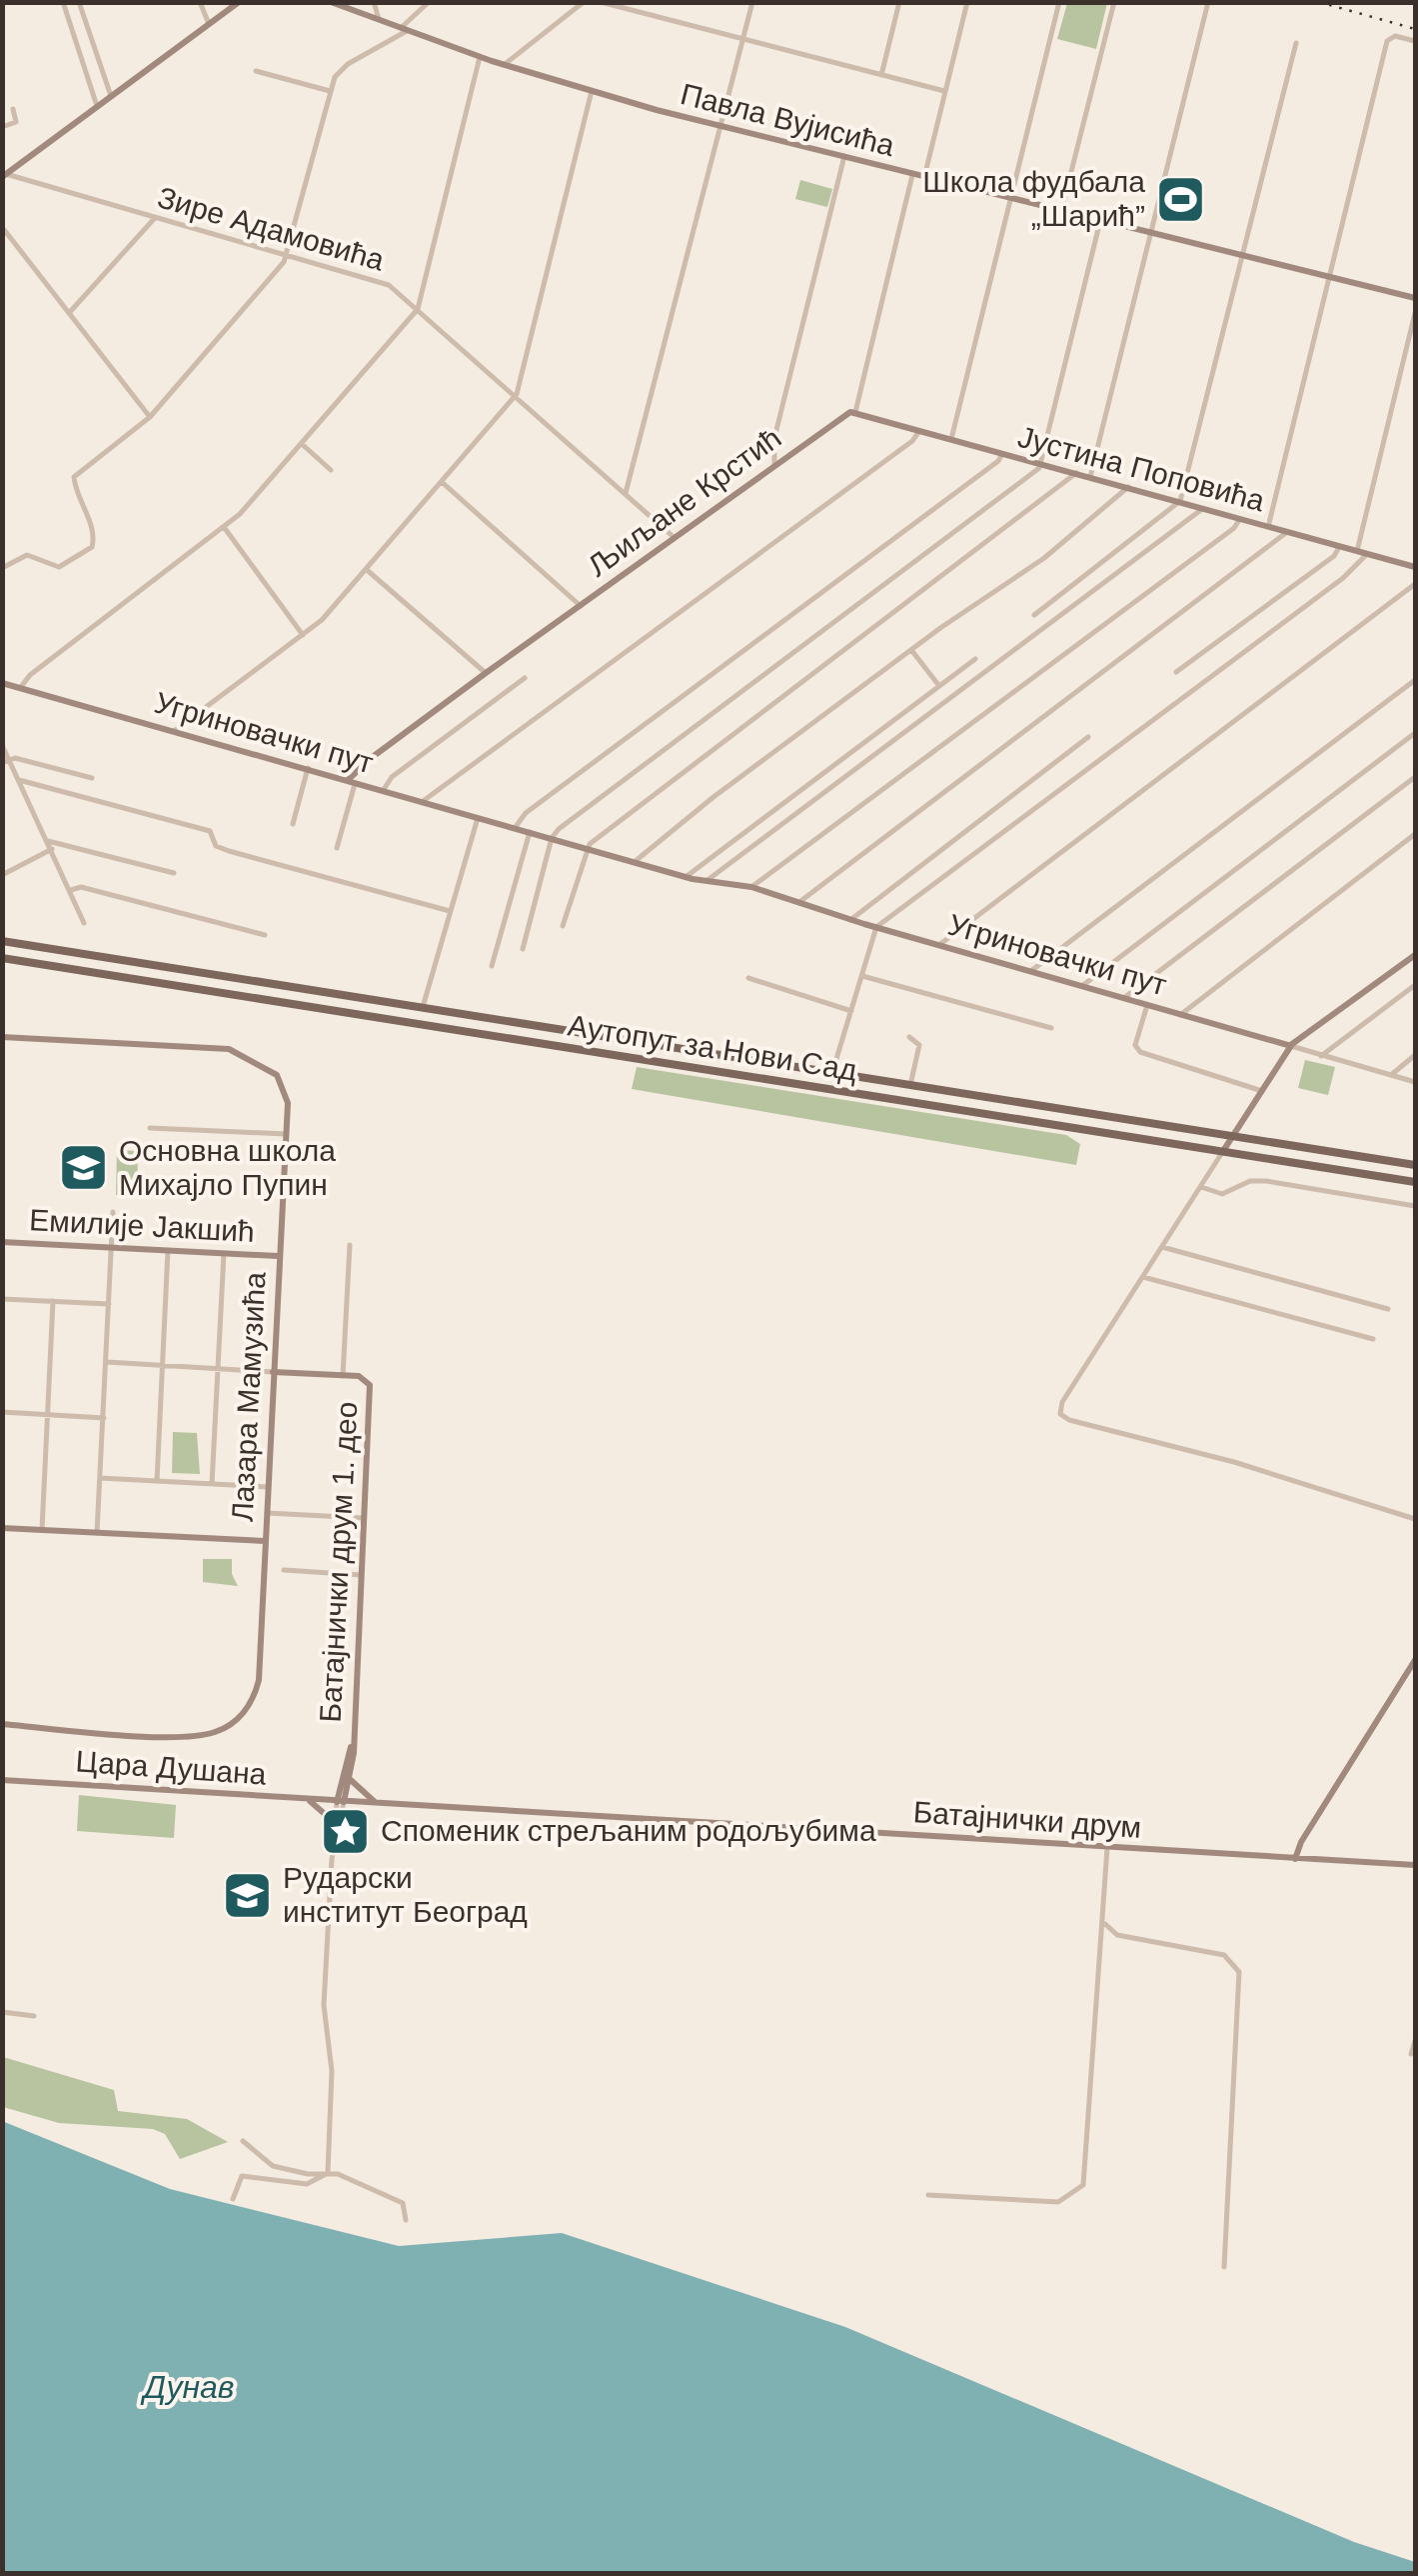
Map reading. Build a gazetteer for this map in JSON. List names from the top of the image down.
{
  "streets": {
    "main road": ["Аутопут за Нови Сад"],
    "street": [
      "Павла Вујисића",
      "Зире Адамовића",
      "Јустина Поповића",
      "Љиљане Крстић",
      "Угриновачки пут",
      "Емилије Јакшић",
      "Лазара Мамузића",
      "Батајнички друм 1. део",
      "Цара Душана",
      "Батајнички друм"
    ]
  },
  "crossings": [
    ["Зире Адамовића", "Љиљане Крстић"],
    ["Јустина Поповића", "Љиљане Крстић"],
    ["Љиљане Крстић", "Угриновачки пут"],
    ["Емилије Јакшић", "Лазара Мамузића"],
    ["Батајнички друм 1. део", "Цара Душана"],
    ["Батајнички друм 1. део", "Батајнички друм"],
    ["Цара Душана", "Батајнички друм"]
  ],
  "water": ["Дунав"],
  "places": {
    "sports": ["Школа фудбала „Шарић”"],
    "school or university": ["Основна школа Михајло Пупин", "Рударски институт Београд"],
    "place": ["Споменик стрељаним родољубима"]
  }
}
